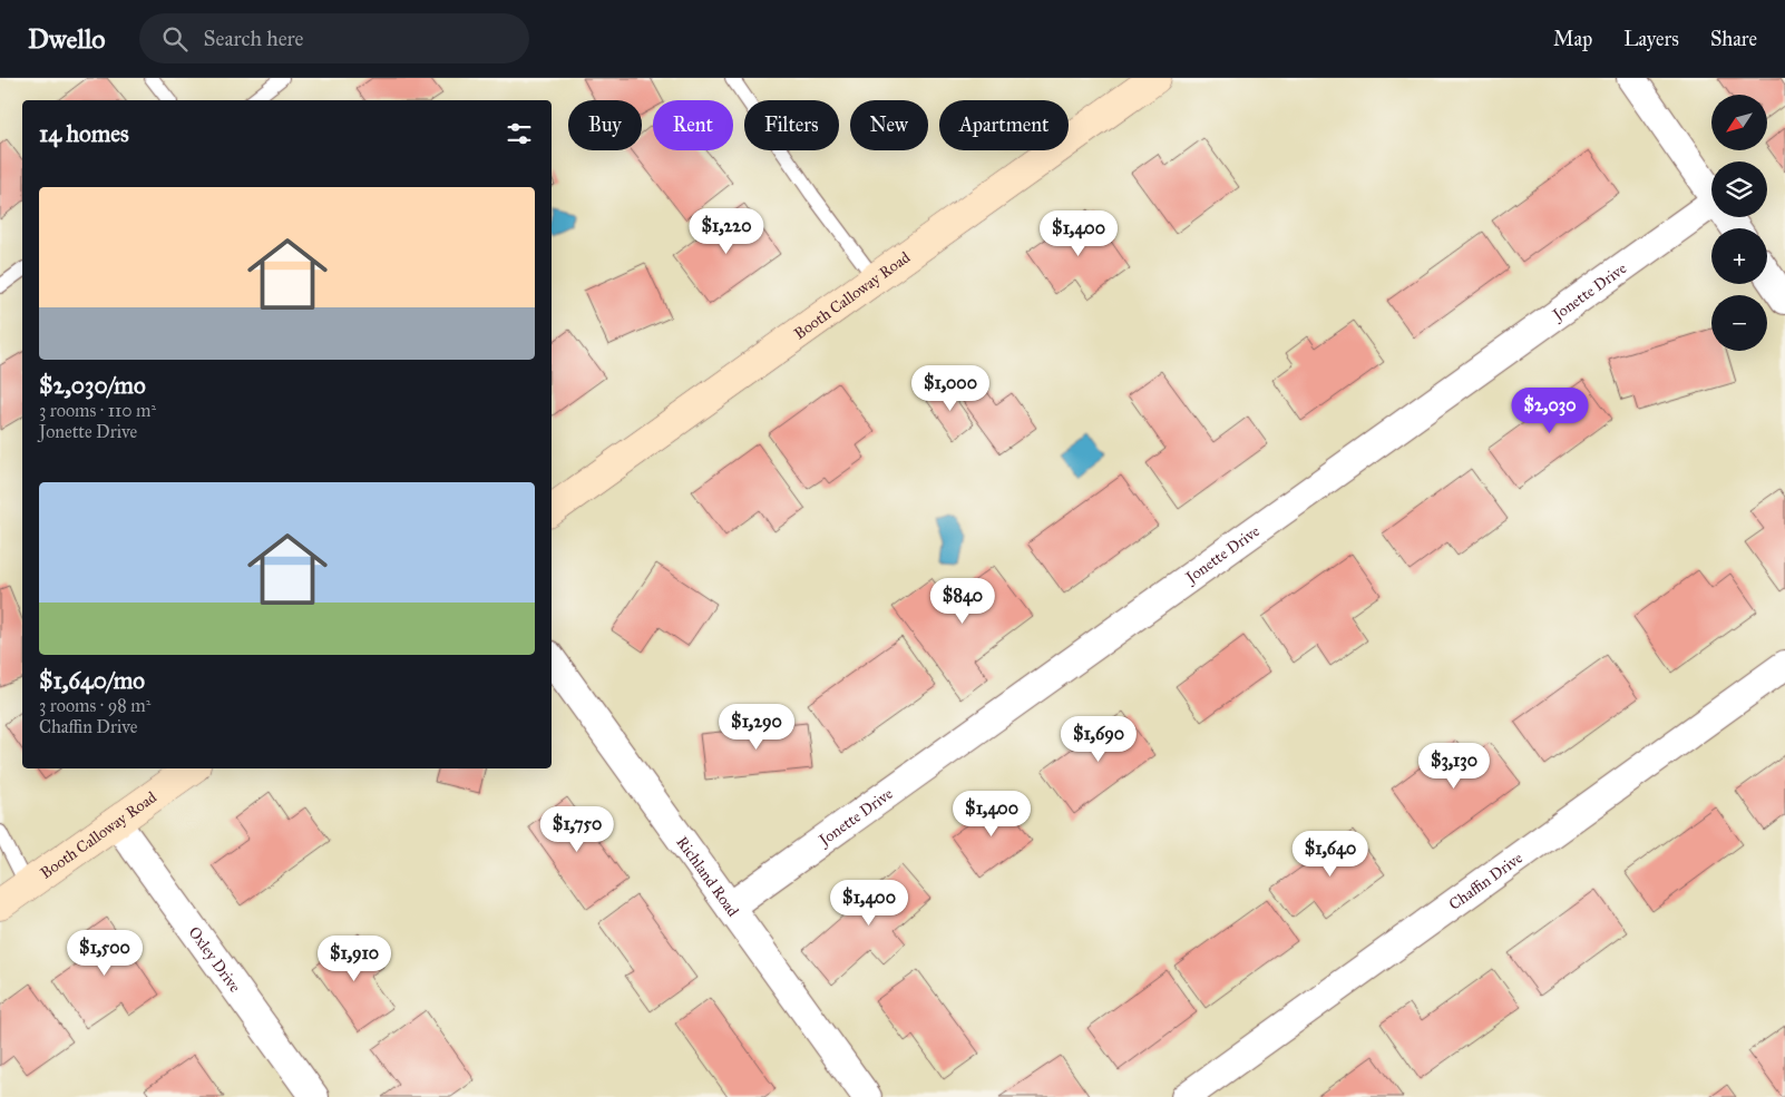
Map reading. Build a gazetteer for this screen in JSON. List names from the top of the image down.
{
  "streets": {
    "street": [
      "Jonette Drive",
      "Booth Calloway Road",
      "Richland Road",
      "Chaffin Drive",
      "Oxley Drive"
    ]
  },
  "crossings": [
    ["Jonette Drive", "Richland Road"],
    ["Booth Calloway Road", "Oxley Drive"]
  ],
  "north": "bottom left",
  "page": {
    "header": "Dwello",
    "search": "Search here",
    "nav": ["Map", "Layers", "Share"],
    "map_buttons": ["+", "−"],
    "chip": [
      "Buy",
      "Rent",
      "Filters",
      "New",
      "Apartment"
    ],
    "heading": "14 homes",
    "list": [
      {
        "name": "$2,030/mo",
        "note": "3 rooms · 110 m² · Jonette Drive"
      },
      {
        "name": "$1,640/mo",
        "note": "3 rooms · 98 m² · Chaffin Drive"
      }
    ],
    "price": [
      "$1,220",
      "$1,400",
      "$1,000",
      "$2,030",
      "$840",
      "$1,290",
      "$1,690",
      "$3,130",
      "$1,400",
      "$1,750",
      "$1,640",
      "$1,400",
      "$1,500",
      "$1,910"
    ]
  }
}
